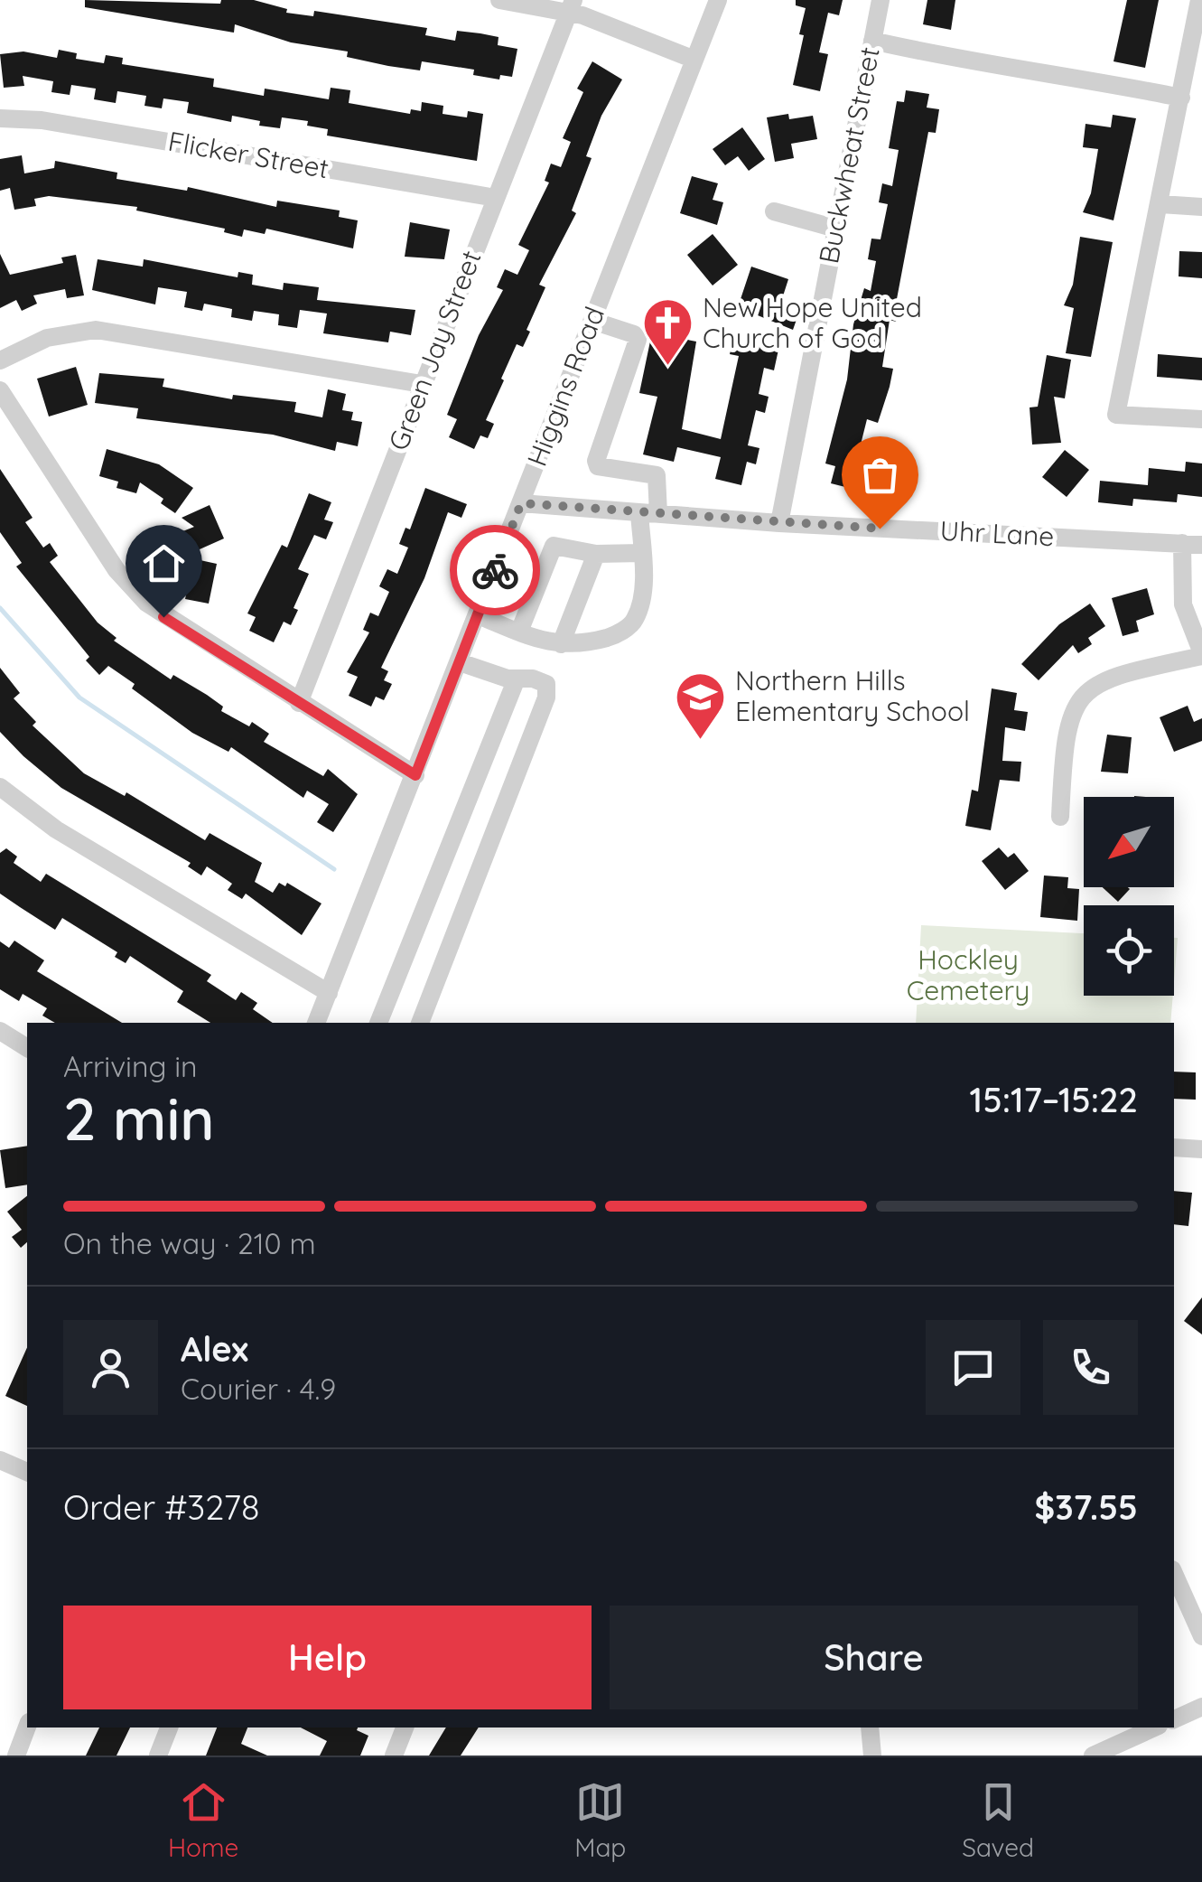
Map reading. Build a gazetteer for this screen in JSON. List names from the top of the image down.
{
  "streets": {
    "street": [
      "Flicker Street",
      "Buckwheat Street",
      "Green Jay Street",
      "Higgins Road",
      "Uhr Lane"
    ]
  },
  "crossings": [
    ["Flicker Street", "Green Jay Street"],
    ["Buckwheat Street", "Uhr Lane"],
    ["Higgins Road", "Uhr Lane"]
  ],
  "parks": ["Hockley Cemetery"],
  "places": {
    "church": ["New Hope United Church of God"],
    "school or university": ["Northern Hills Elementary School"]
  },
  "north": "bottom left",
  "page": {
    "heading": ["2 min", "Arriving in", "15:17–15:22"],
    "panel": [
      "Alex",
      "Courier · 4.9",
      "Order #3278",
      "$37.55"
    ],
    "bar": "On the way · 210 m",
    "buttons": ["Help", "Share"],
    "tabs": ["Home", "Map", "Saved"]
  }
}
